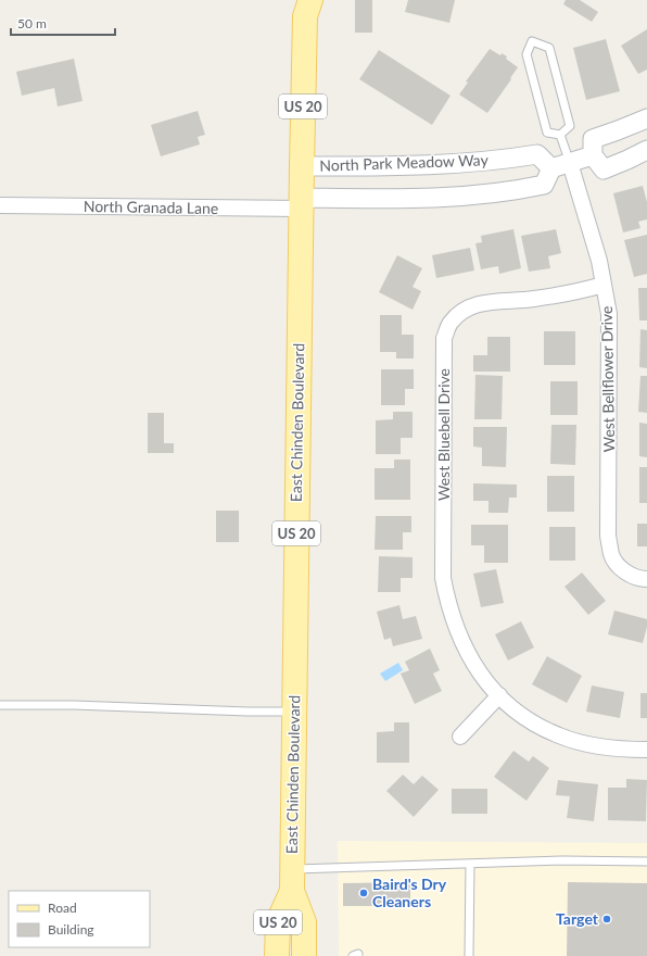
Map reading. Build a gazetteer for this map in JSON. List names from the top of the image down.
{
  "streets": {
    "main road": ["US 20", "East Chinden Boulevard"],
    "street": [
      "North Park Meadow Way",
      "North Granada Lane",
      "West Bellflower Drive",
      "West Bluebell Drive"
    ]
  },
  "crossings": [
    ["US 20", "East Chinden Boulevard"],
    ["North Park Meadow Way", "East Chinden Boulevard"],
    ["North Granada Lane", "East Chinden Boulevard"],
    ["West Bellflower Drive", "West Bluebell Drive"]
  ],
  "places": ["Baird's Dry Cleaners", "Target"],
  "legend": ["Road", "Building"],
  "scale_bar": "50 m"
}
